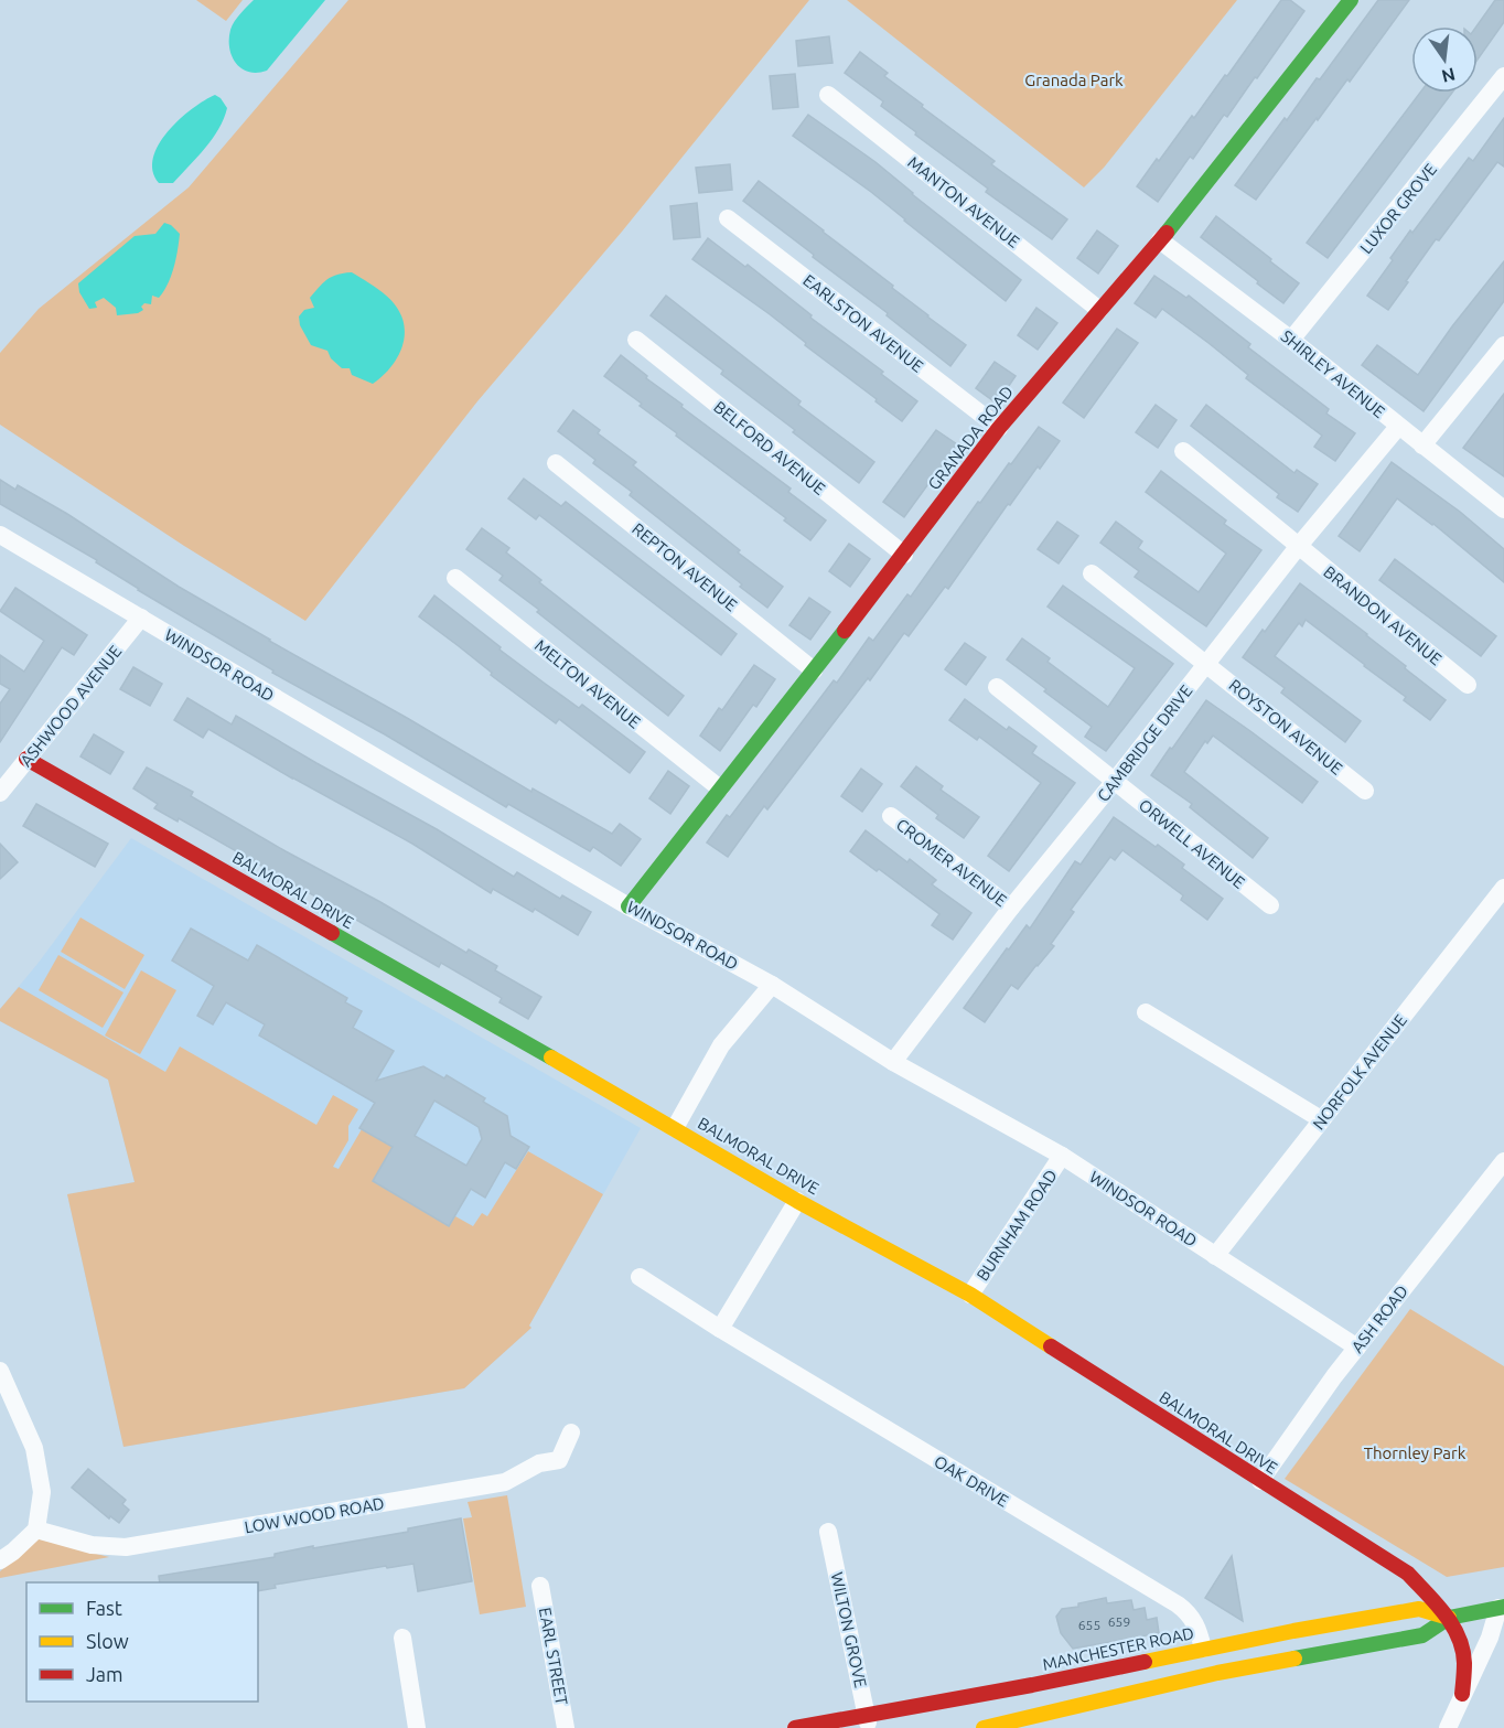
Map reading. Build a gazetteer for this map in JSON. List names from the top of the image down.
{
  "streets": {
    "main road": ["GRANADA ROAD", "BALMORAL DRIVE", "MANCHESTER ROAD"],
    "street": [
      "MANTON AVENUE",
      "LUXOR GROVE",
      "EARLSTON AVENUE",
      "SHIRLEY AVENUE",
      "BELFORD AVENUE",
      "REPTON AVENUE",
      "BRANDON AVENUE",
      "WINDSOR ROAD",
      "MELTON AVENUE",
      "ASHWOOD AVENUE",
      "ROYSTON AVENUE",
      "CAMBRIDGE DRIVE",
      "ORWELL AVENUE",
      "CROMER AVENUE",
      "NORFOLK AVENUE",
      "BURNHAM ROAD",
      "ASH ROAD",
      "OAK DRIVE",
      "LOW WOOD ROAD",
      "WILTON GROVE",
      "EARL STREET"
    ]
  },
  "crossings": [
    ["MANTON AVENUE", "GRANADA ROAD"],
    ["LUXOR GROVE", "SHIRLEY AVENUE"],
    ["EARLSTON AVENUE", "GRANADA ROAD"],
    ["SHIRLEY AVENUE", "GRANADA ROAD"],
    ["SHIRLEY AVENUE", "CAMBRIDGE DRIVE"],
    ["GRANADA ROAD", "BELFORD AVENUE"],
    ["GRANADA ROAD", "REPTON AVENUE"],
    ["GRANADA ROAD", "WINDSOR ROAD"],
    ["GRANADA ROAD", "MELTON AVENUE"],
    ["BRANDON AVENUE", "CAMBRIDGE DRIVE"],
    ["WINDSOR ROAD", "ASHWOOD AVENUE"],
    ["WINDSOR ROAD", "CAMBRIDGE DRIVE"],
    ["WINDSOR ROAD", "NORFOLK AVENUE"],
    ["WINDSOR ROAD", "BURNHAM ROAD"],
    ["WINDSOR ROAD", "ASH ROAD"],
    ["ASHWOOD AVENUE", "BALMORAL DRIVE"],
    ["ROYSTON AVENUE", "CAMBRIDGE DRIVE"],
    ["CAMBRIDGE DRIVE", "ORWELL AVENUE"],
    ["CAMBRIDGE DRIVE", "CROMER AVENUE"],
    ["BALMORAL DRIVE", "BURNHAM ROAD"],
    ["BALMORAL DRIVE", "ASH ROAD"],
    ["BALMORAL DRIVE", "MANCHESTER ROAD"],
    ["OAK DRIVE", "MANCHESTER ROAD"],
    ["WILTON GROVE", "MANCHESTER ROAD"]
  ],
  "parks": ["Granada Park", "Thornley Park"],
  "house_numbers": ["659", "655"],
  "legend": ["Fast", "Slow", "Jam"],
  "north": "bottom"
}
